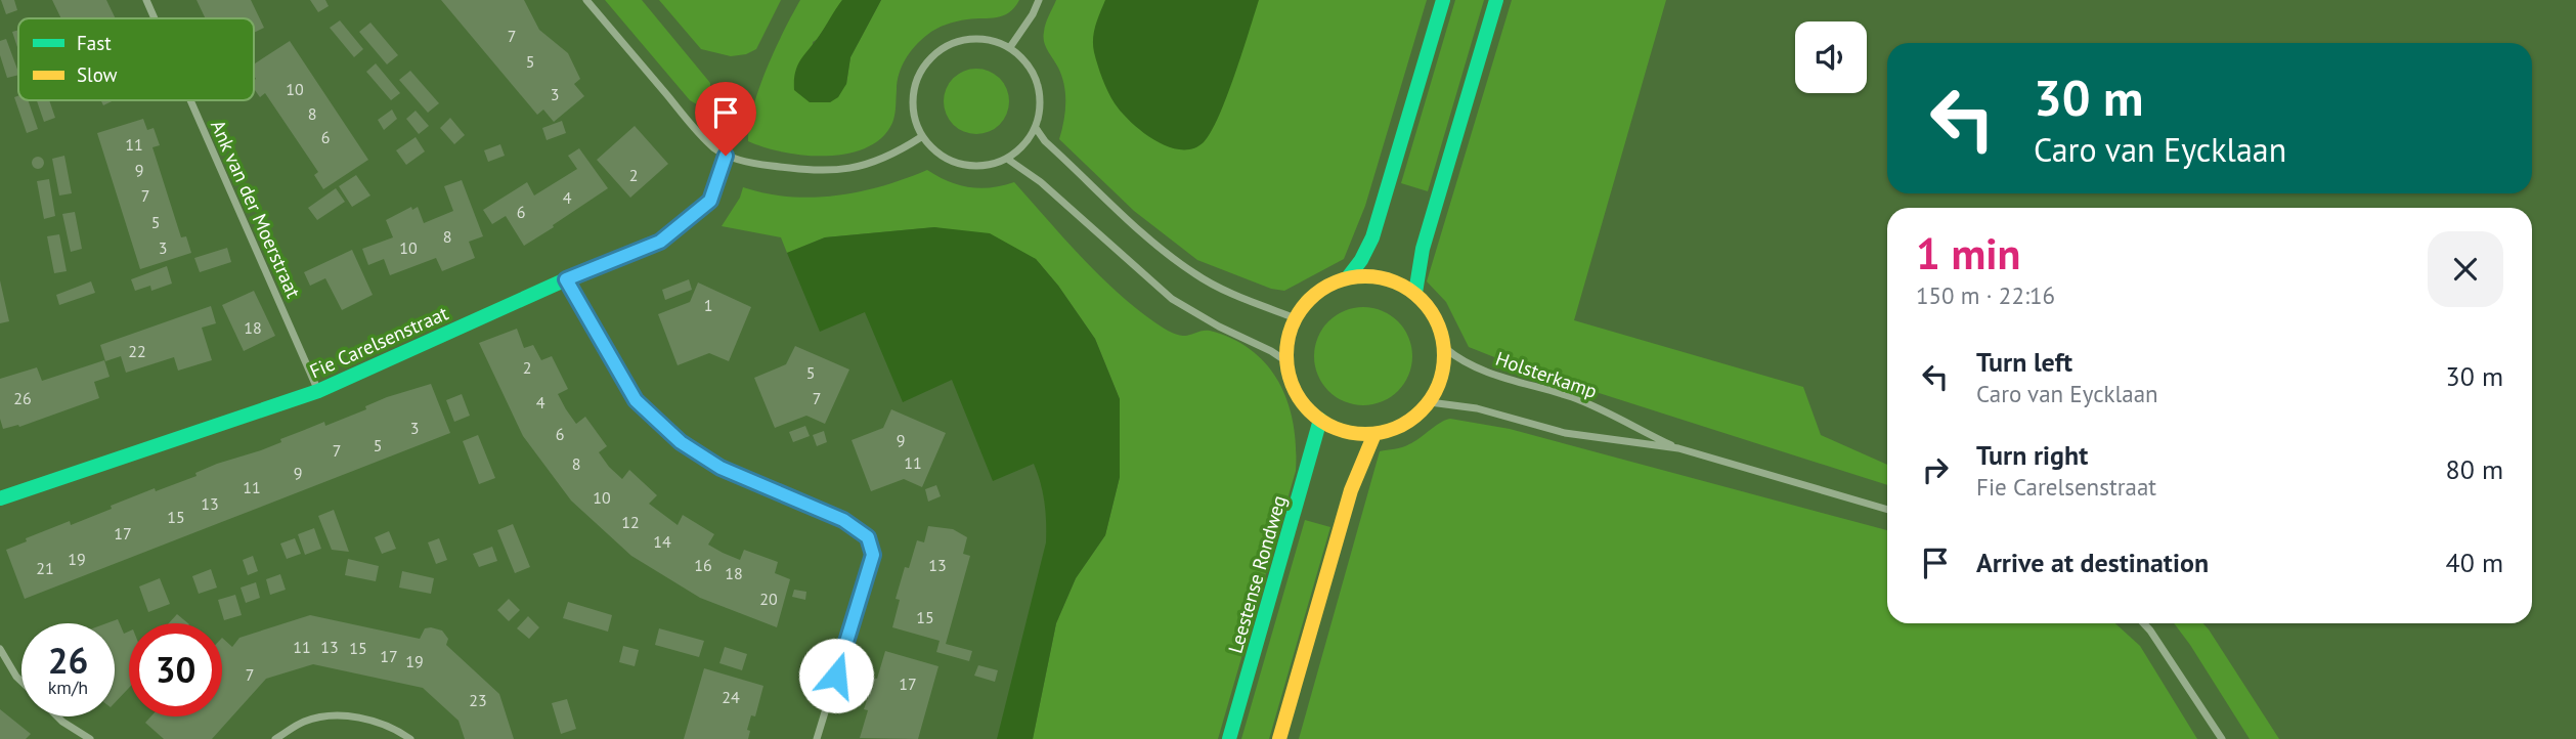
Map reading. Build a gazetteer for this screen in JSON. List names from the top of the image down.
{
  "streets": {
    "main road": ["Fie Carelsenstraat", "Leestense Rondweg"],
    "street": ["Ank van der Moerstraat", "Holsterkamp"]
  },
  "crossings": [
    ["Ank van der Moerstraat", "Fie Carelsenstraat"],
    ["Holsterkamp", "Leestense Rondweg"]
  ],
  "house_numbers": [
    "7",
    "5",
    "10",
    "3",
    "8",
    "6",
    "11",
    "9",
    "2",
    "7",
    "4",
    "6",
    "5",
    "8",
    "3",
    "10",
    "1",
    "18",
    "22",
    "2",
    "5",
    "26",
    "7",
    "4",
    "3",
    "6",
    "9",
    "5",
    "7",
    "11",
    "8",
    "9",
    "11",
    "10",
    "13",
    "15",
    "12",
    "17",
    "14",
    "19",
    "16",
    "13",
    "21",
    "18",
    "20",
    "15",
    "11",
    "13",
    "15",
    "17",
    "19",
    "7",
    "17",
    "24",
    "23"
  ],
  "legend": ["Fast", "Slow"],
  "page": {
    "turn": ["30 m", "Caro van Eycklaan"],
    "heading": ["1 min", "150 m · 22:16"],
    "list": [
      {
        "name": "Turn left",
        "note": "Caro van Eycklaan",
        "value": "30 m"
      },
      {
        "name": "Turn right",
        "note": "Fie Carelsenstraat",
        "value": "80 m"
      },
      {
        "name": "Arrive at destination",
        "value": "40 m"
      }
    ],
    "speed": "26 km/h",
    "limit": "30"
  }
}
